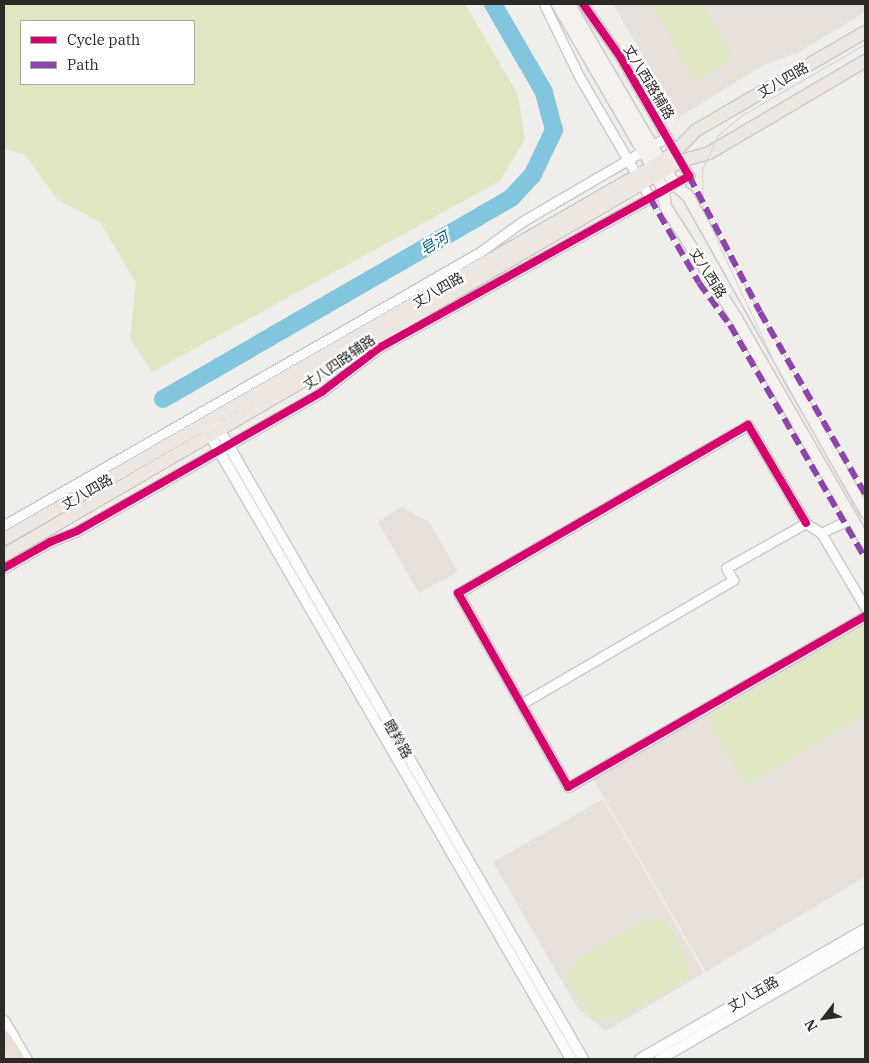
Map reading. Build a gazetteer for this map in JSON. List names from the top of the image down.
{
  "streets": {
    "main road": ["丈八四路", "丈八西路"],
    "street": [
      "丈八西路辅路",
      "丈八四路辅路",
      "瞪羚路",
      "丈八五路"
    ]
  },
  "crossings": [
    ["丈八四路", "丈八西路辅路"],
    ["丈八四路", "丈八西路"],
    ["丈八四路", "瞪羚路"],
    ["丈八西路辅路", "丈八四路辅路"],
    ["丈八西路", "丈八四路辅路"],
    ["丈八四路辅路", "瞪羚路"]
  ],
  "water": ["皂河"],
  "legend": ["Cycle path", "Path"],
  "north": "bottom left"
}
